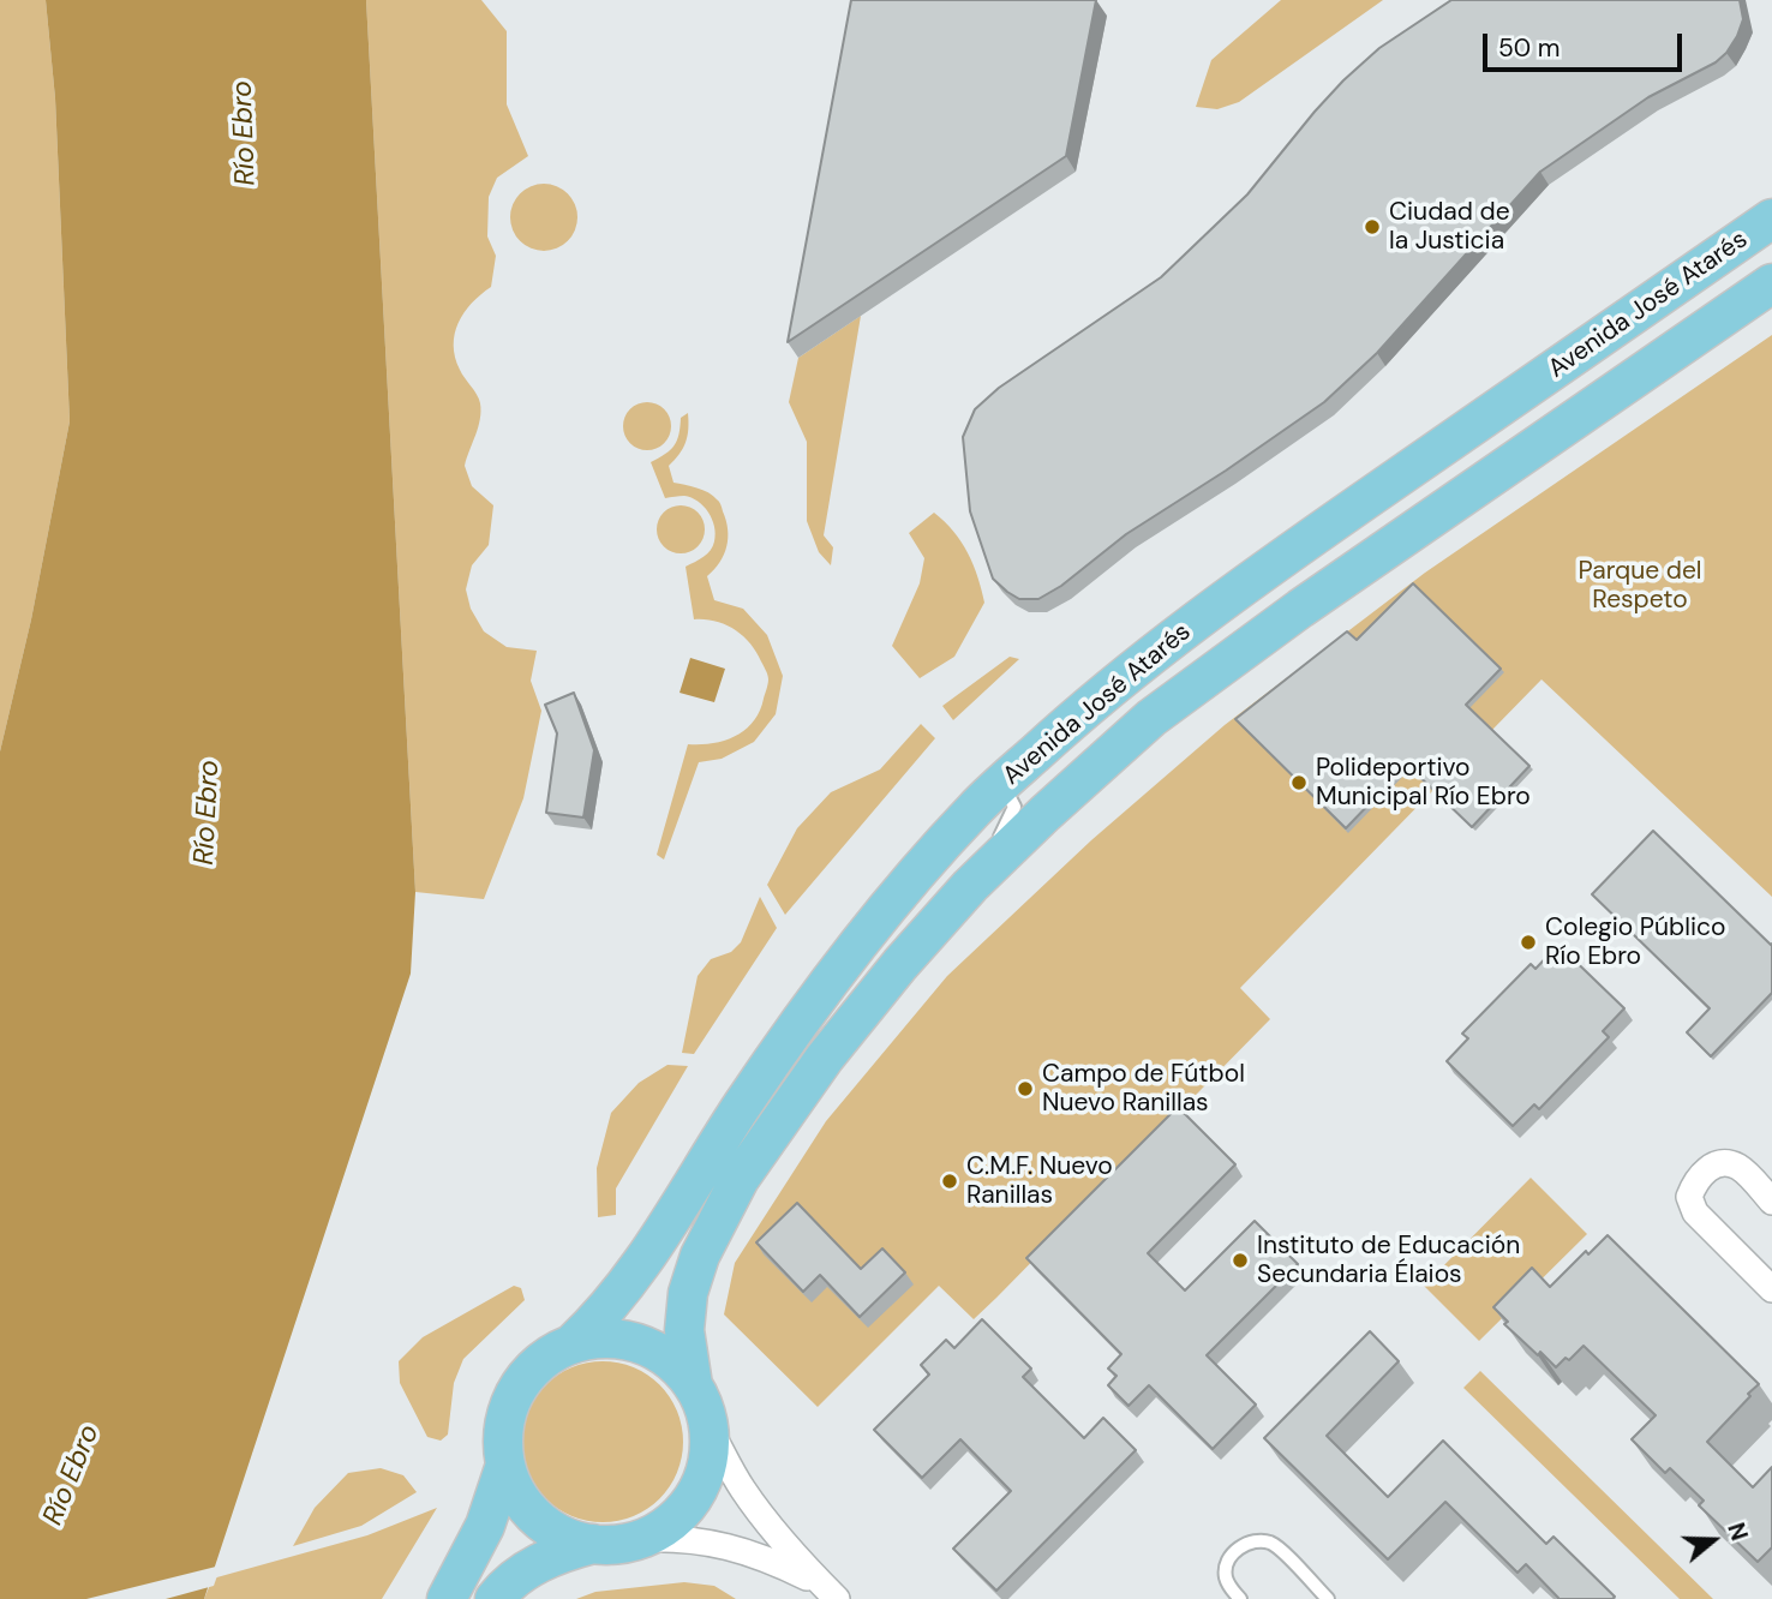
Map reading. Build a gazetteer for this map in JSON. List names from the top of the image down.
{
  "streets": {
    "main road": ["Avenida José Atarés"]
  },
  "water": ["Río Ebro"],
  "parks": ["Parque del Respeto"],
  "places": [
    "Ciudad de la Justicia",
    "Polideportivo Municipal Río Ebro",
    "Colegio Público Río Ebro",
    "Campo de Fútbol Nuevo Ranillas",
    "C.M.F. Nuevo Ranillas",
    "Instituto de Educación Secundaria Élaios"
  ],
  "scale_bar": "50 m",
  "north": "right"
}
